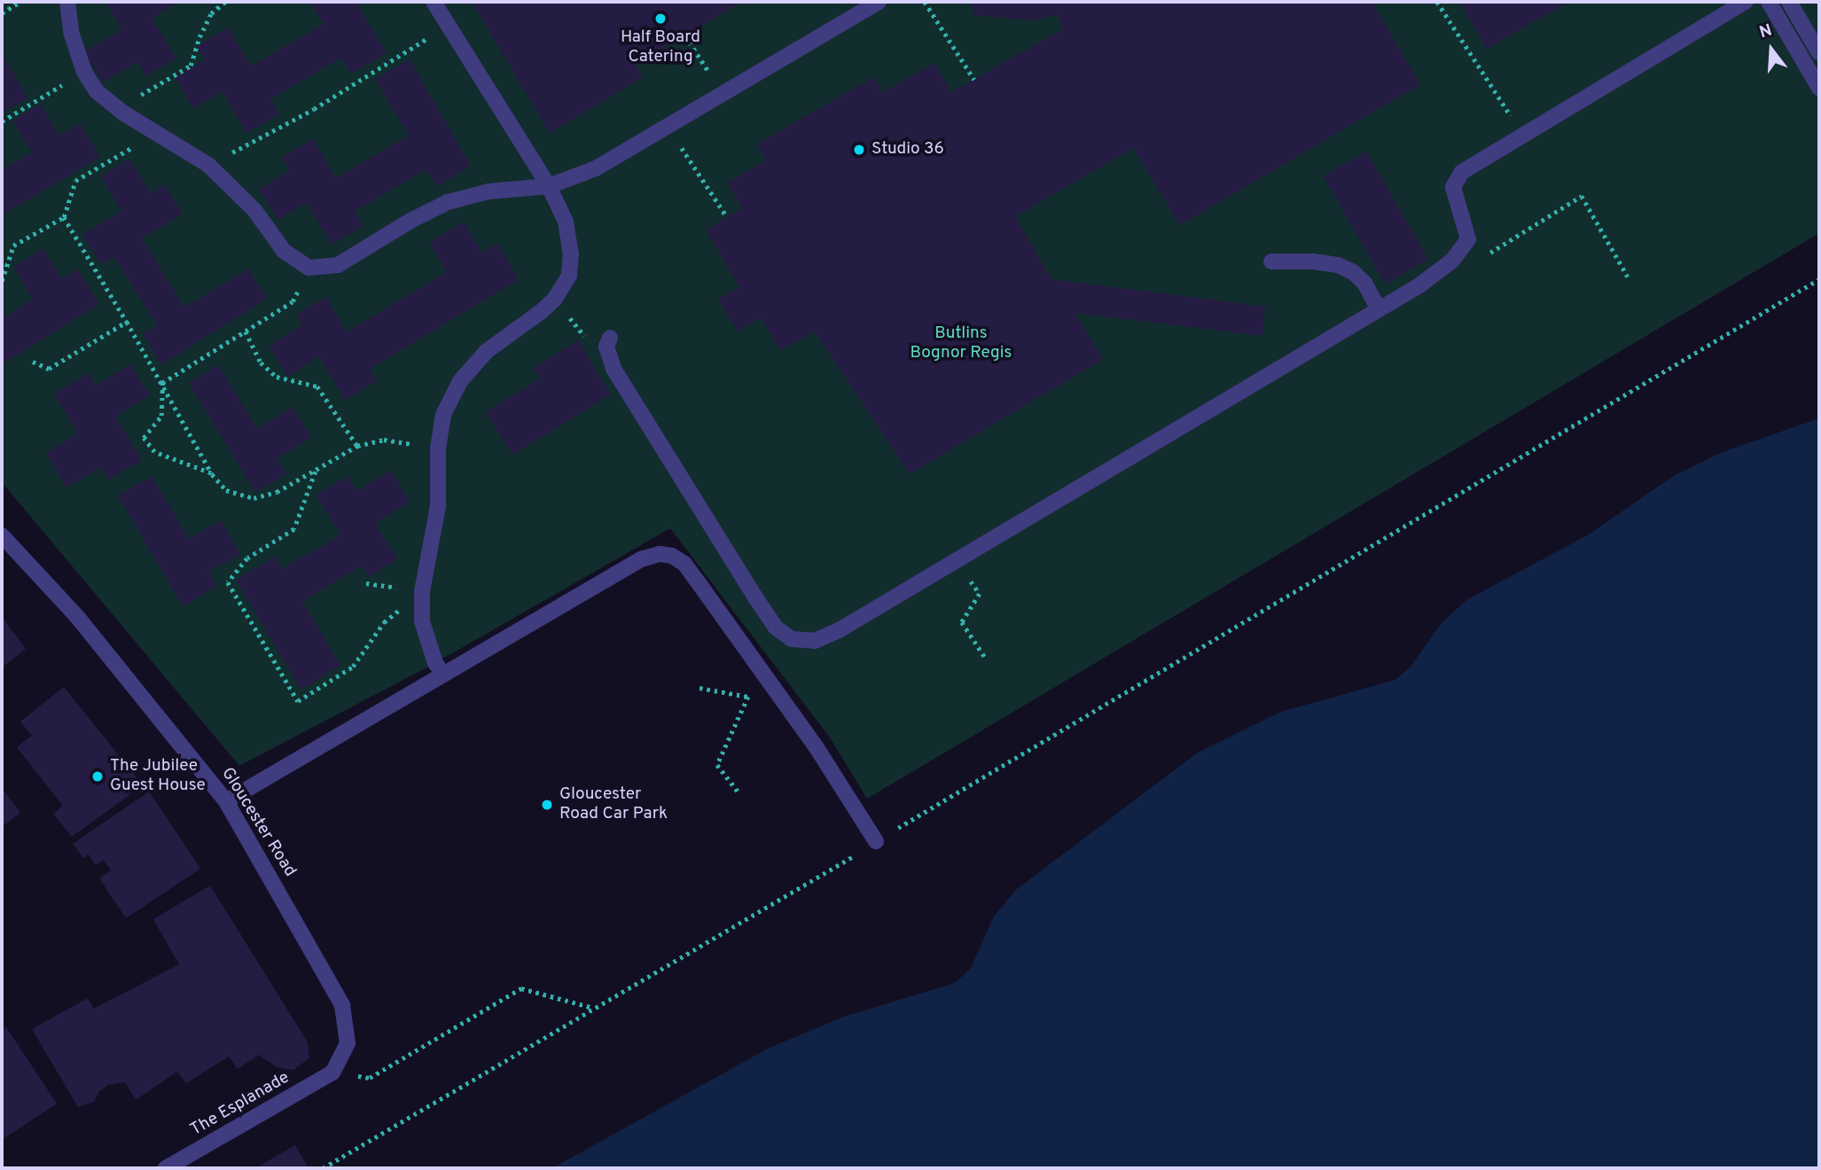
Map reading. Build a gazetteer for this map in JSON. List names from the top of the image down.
{
  "streets": {
    "street": ["Gloucester Road", "The Esplanade"]
  },
  "crossings": [
    ["Gloucester Road", "The Esplanade"]
  ],
  "parks": ["Butlins Bognor Regis"],
  "places": [
    "Half Board Catering",
    "Studio 36",
    "The Jubilee Guest House",
    "Gloucester Road Car Park"
  ],
  "north": "top"
}
